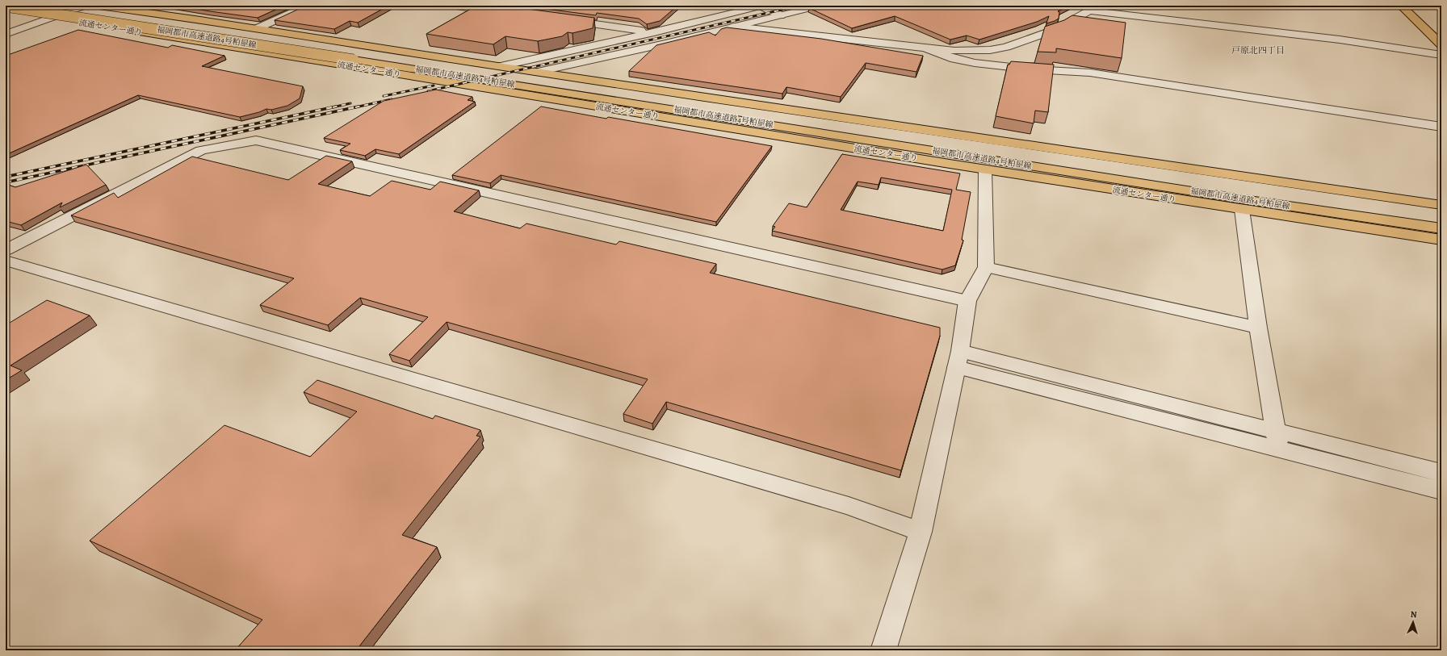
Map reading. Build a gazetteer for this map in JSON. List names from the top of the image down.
{
  "streets": {
    "main road": ["流通センター通り", "福岡都市高速道路4号粕屋線"]
  },
  "districts": ["戸原北四丁目"],
  "north": "top"
}
